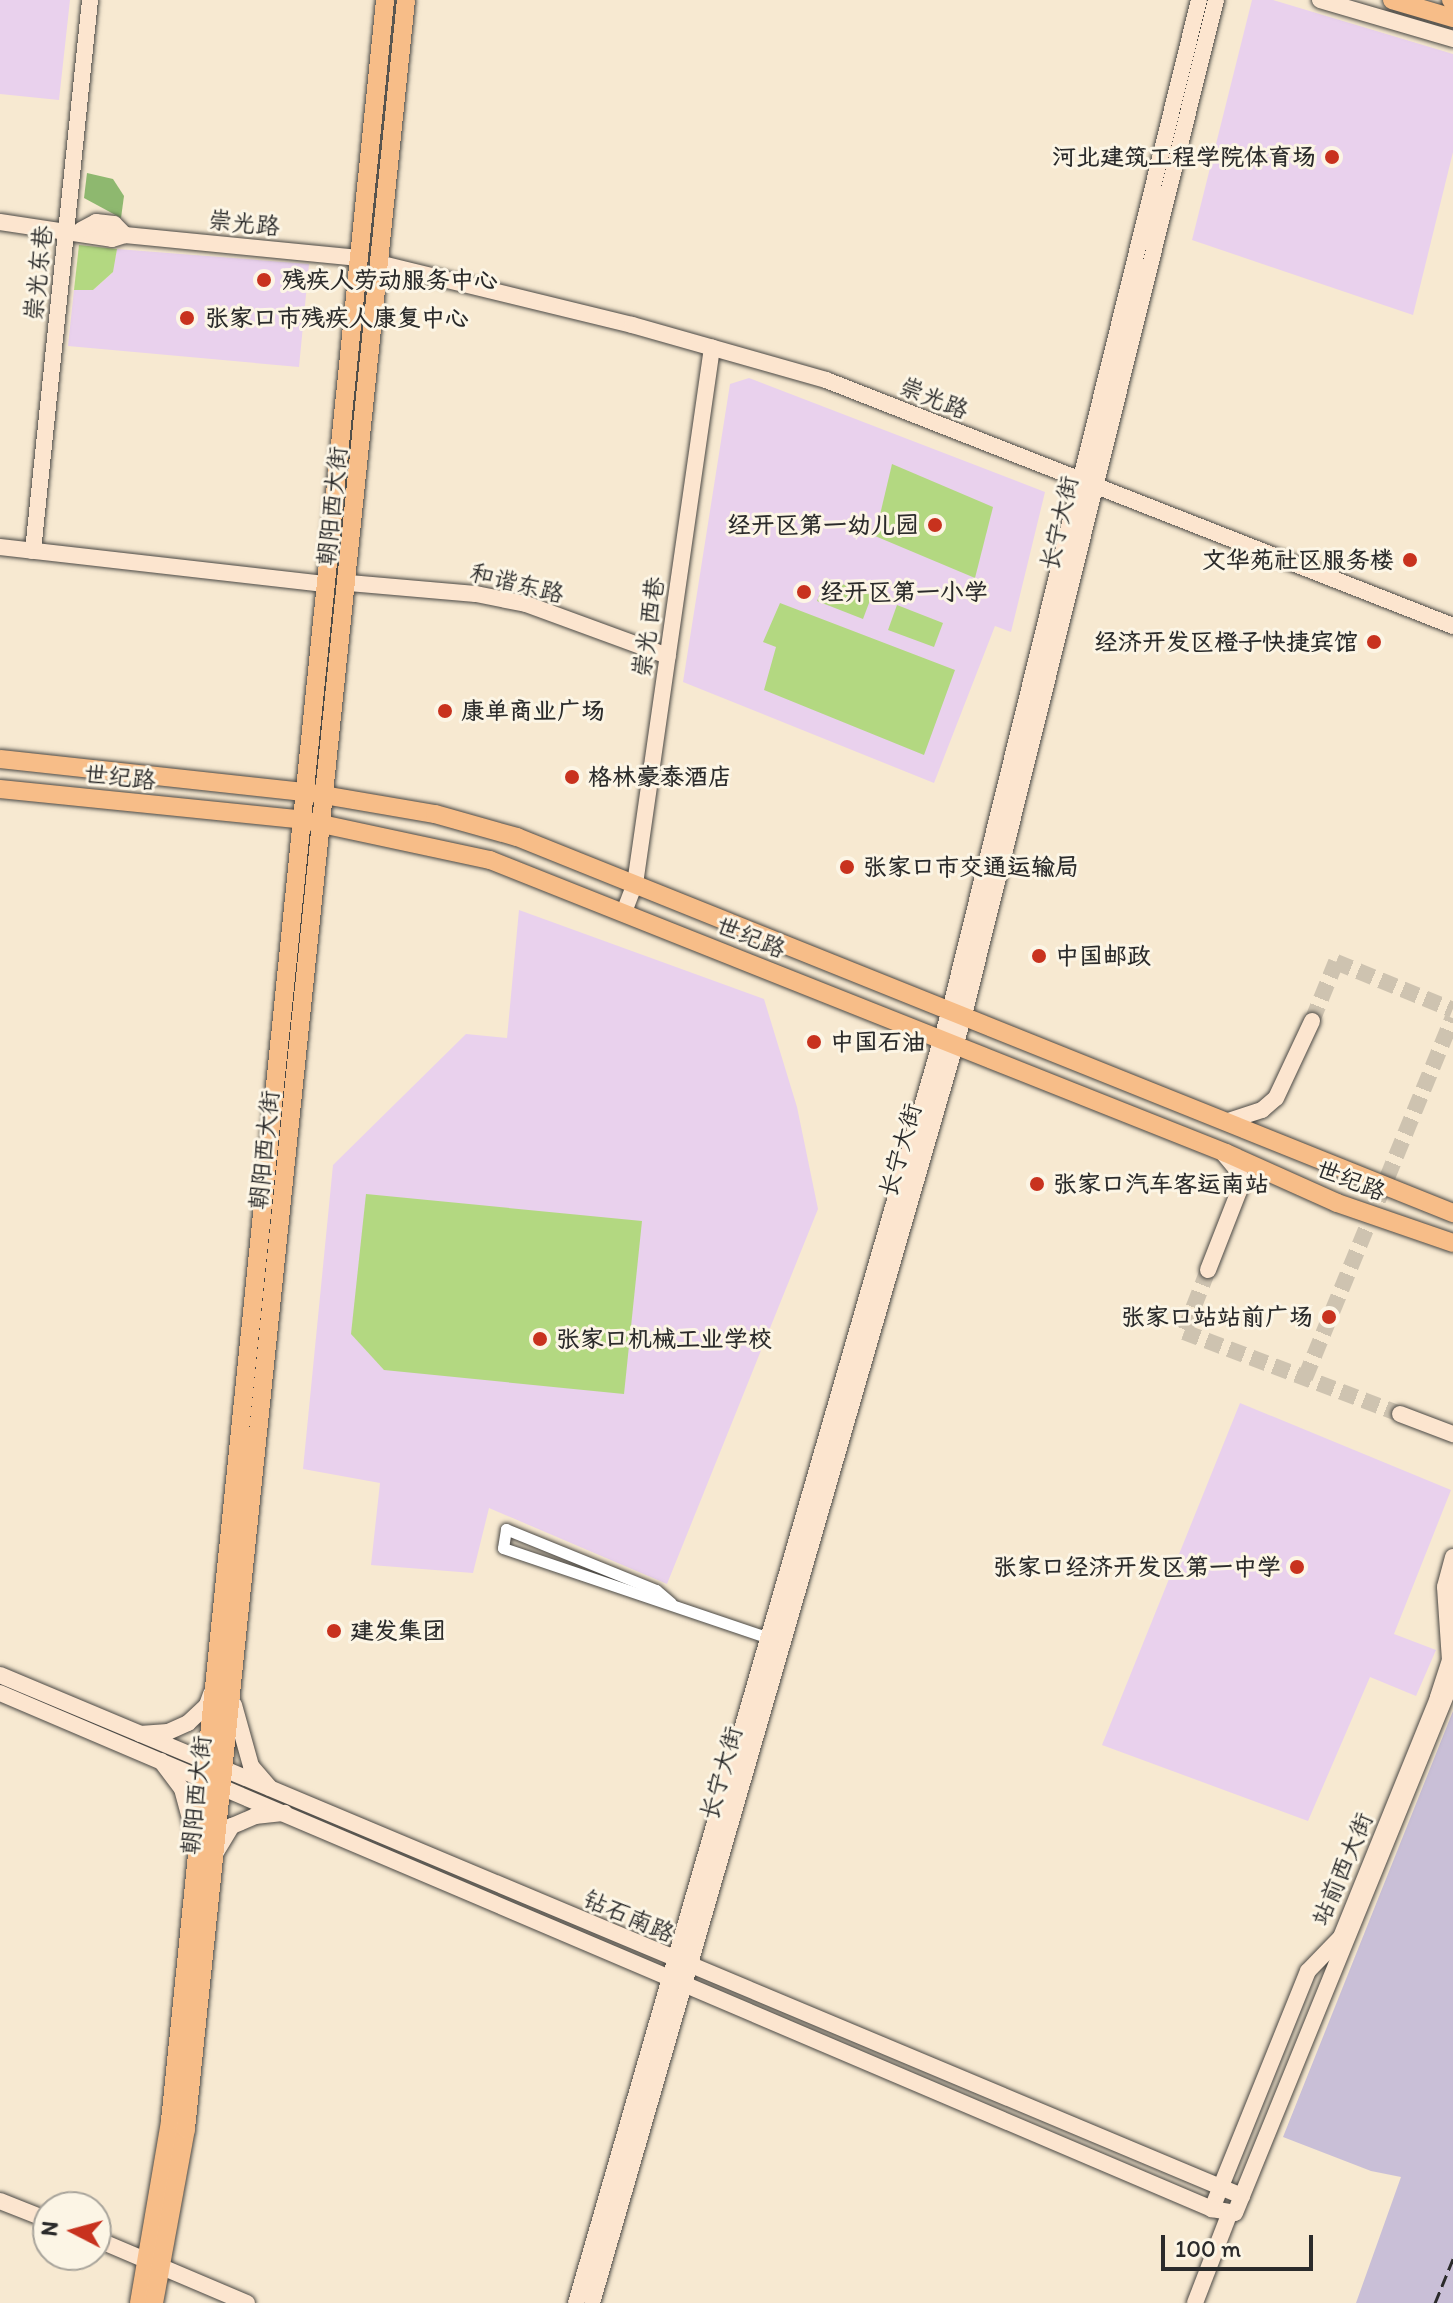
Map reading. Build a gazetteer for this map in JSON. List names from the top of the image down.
{
  "streets": {
    "main road": [
      "崇光路",
      "崇光东巷",
      "朝阳西大街",
      "长宁大街",
      "和谐东路",
      "崇光 西巷",
      "世纪路",
      "站前西大街",
      "钻石南路"
    ]
  },
  "crossings": [
    ["崇光路", "崇光东巷"],
    ["崇光路", "朝阳西大街"],
    ["崇光路", "长宁大街"],
    ["崇光路", "崇光 西巷"],
    ["朝阳西大街", "和谐东路"],
    ["朝阳西大街", "世纪路"],
    ["朝阳西大街", "钻石南路"],
    ["长宁大街", "世纪路"],
    ["长宁大街", "钻石南路"],
    ["和谐东路", "崇光 西巷"],
    ["崇光 西巷", "世纪路"],
    ["站前西大街", "钻石南路"]
  ],
  "places": [
    "河北建筑工程学院体育场",
    "残疾人劳动服务中心",
    "张家口市残疾人康复中心",
    "经开区第一幼儿园",
    "文华苑社区服务楼",
    "经开区第一小学",
    "经济开发区橙子快捷宾馆",
    "康单商业广场",
    "格林豪泰酒店",
    "张家口市交通运输局",
    "中国邮政",
    "中国石油",
    "张家口汽车客运南站",
    "张家口站站前广场",
    "张家口机械工业学校",
    "张家口经济开发区第一中学",
    "建发集团"
  ],
  "scale_bar": "100 m",
  "north": "left"
}
